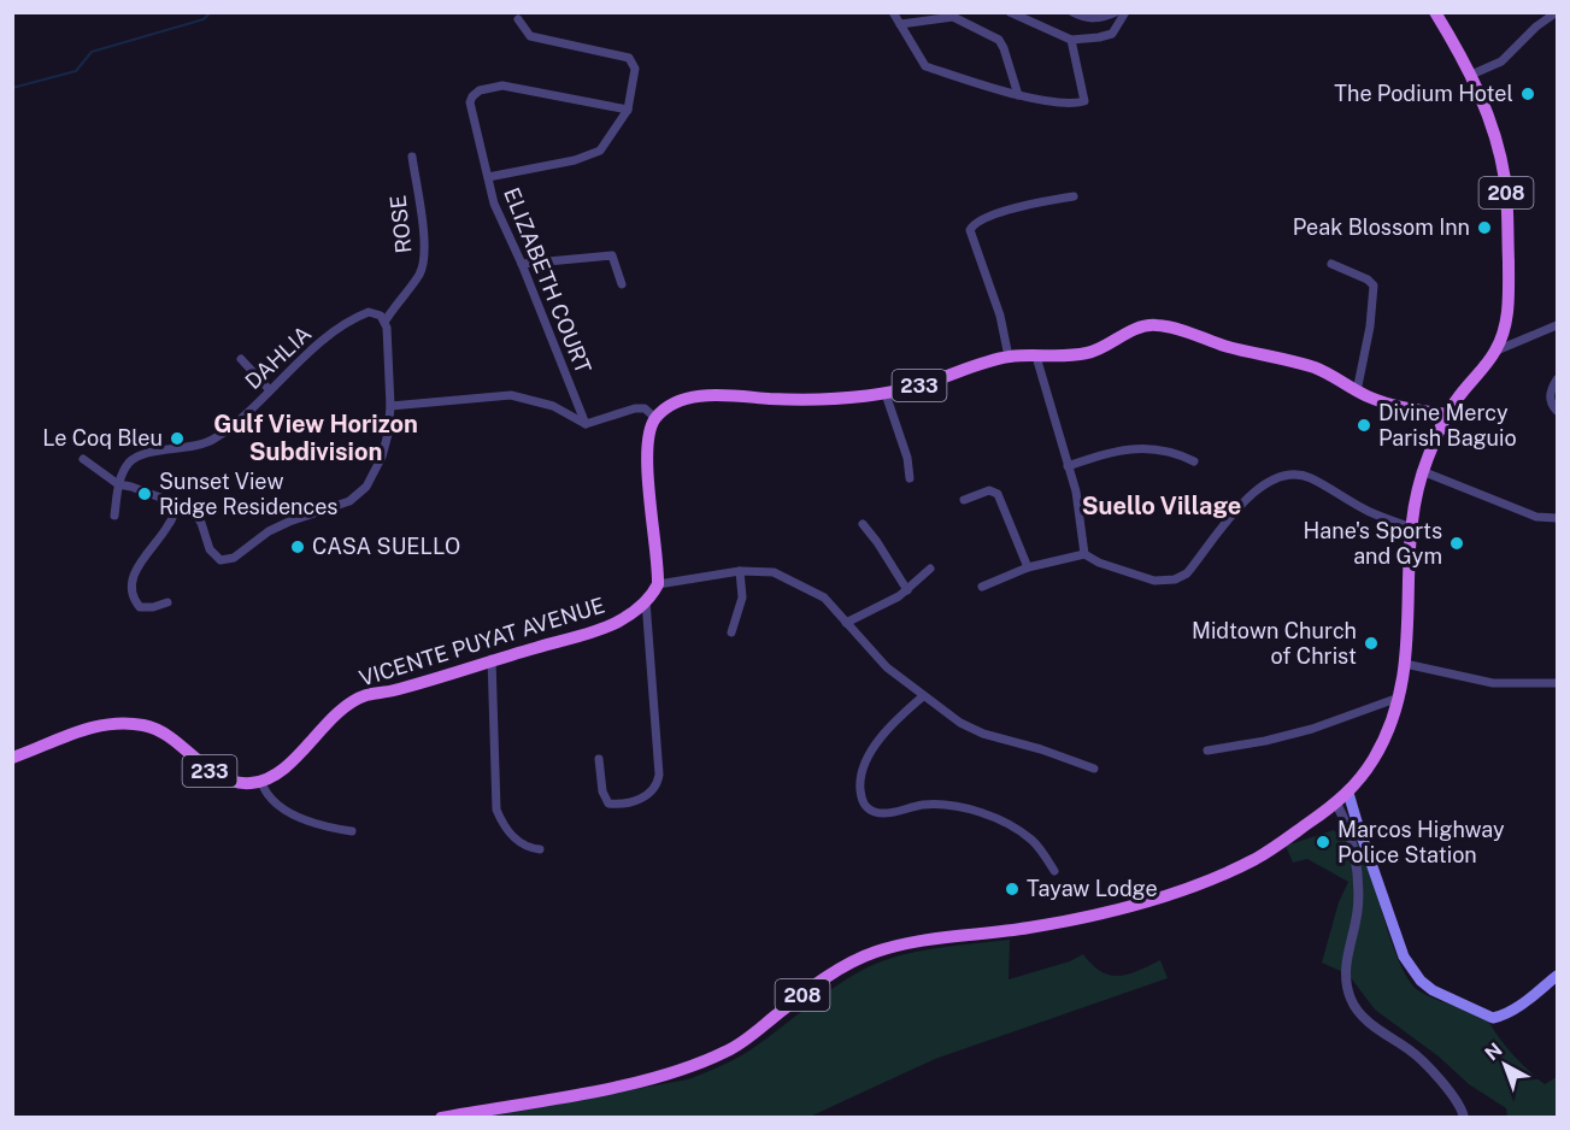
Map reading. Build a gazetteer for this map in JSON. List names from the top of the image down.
{
  "streets": {
    "main road": ["208", "233", "VICENTE PUYAT AVENUE"],
    "street": ["ROSE", "ELIZABETH COURT", "DAHLIA"]
  },
  "crossings": [
    ["208", "233"],
    ["ROSE", "DAHLIA"],
    ["233", "VICENTE PUYAT AVENUE"]
  ],
  "districts": ["Gulf View Horizon Subdivision", "Suello Village"],
  "places": [
    "The Podium Hotel",
    "Peak Blossom Inn",
    "Divine Mercy Parish Baguio",
    "Le Coq Bleu",
    "Sunset View Ridge Residences",
    "Hane's Sports and Gym",
    "CASA SUELLO",
    "Midtown Church of Christ",
    "Marcos Highway Police Station",
    "Tayaw Lodge"
  ],
  "north": "top left"
}
